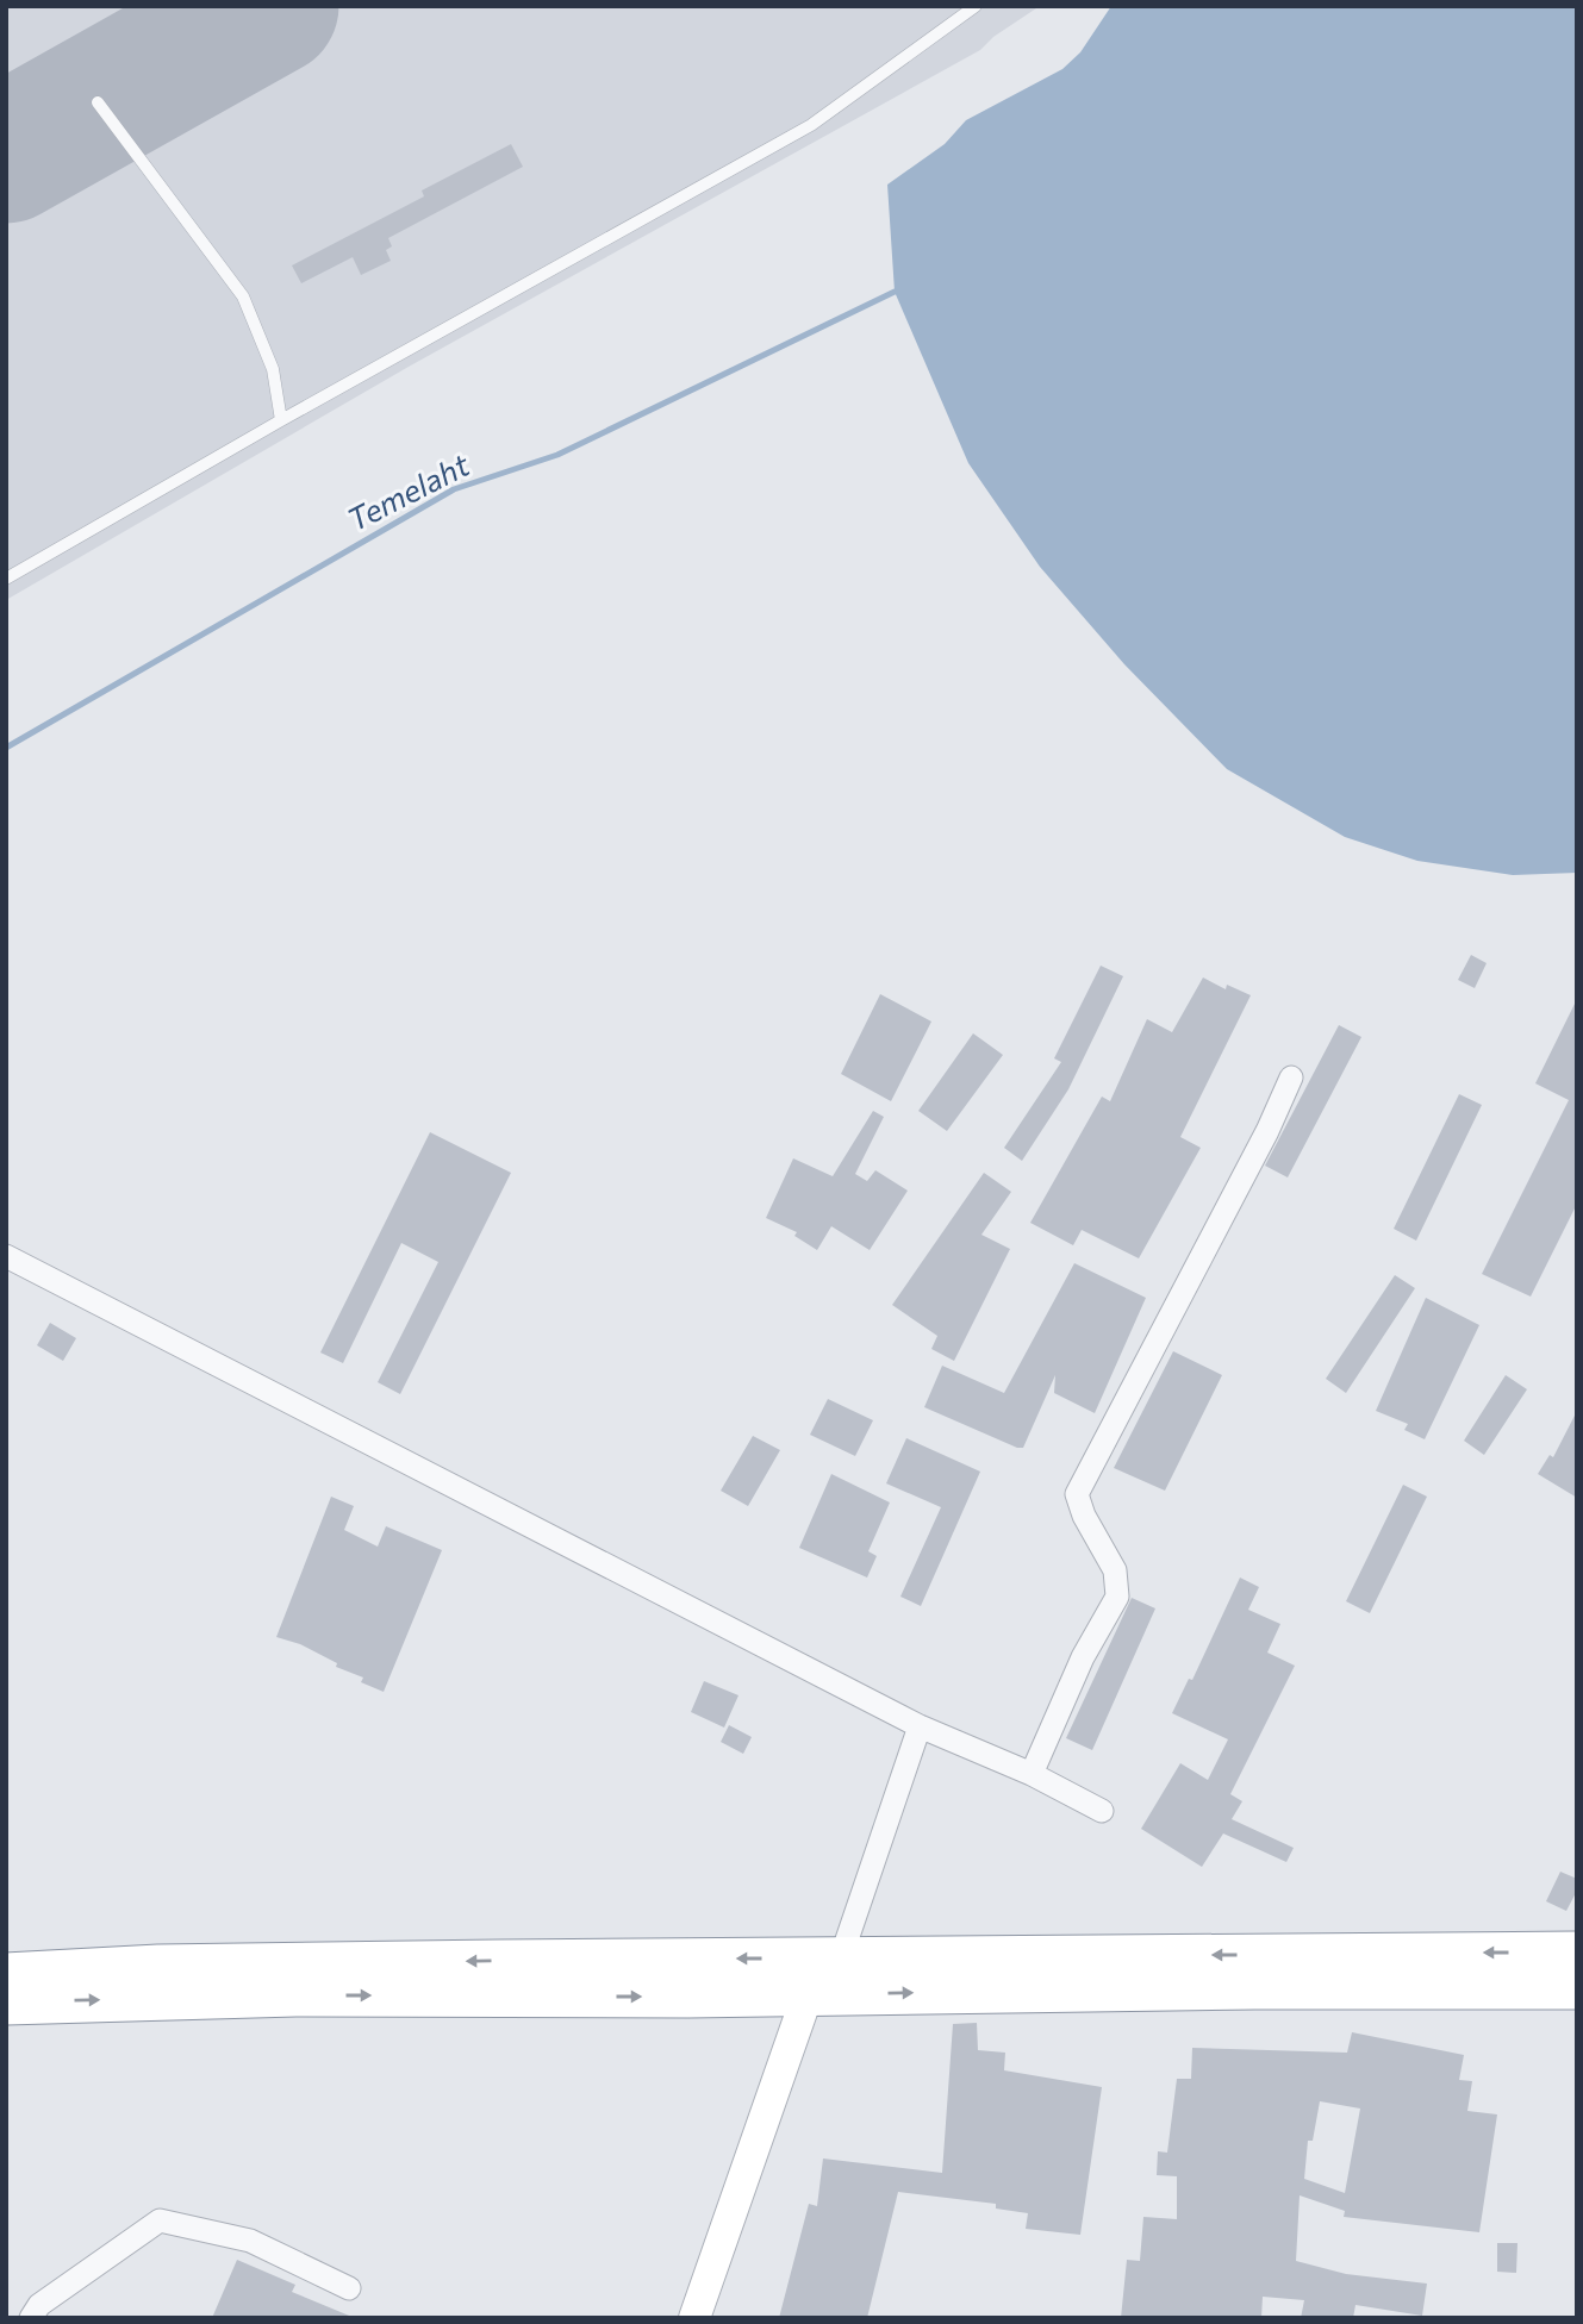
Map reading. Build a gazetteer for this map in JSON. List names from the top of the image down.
{
  "water": ["Temelaht"]
}
